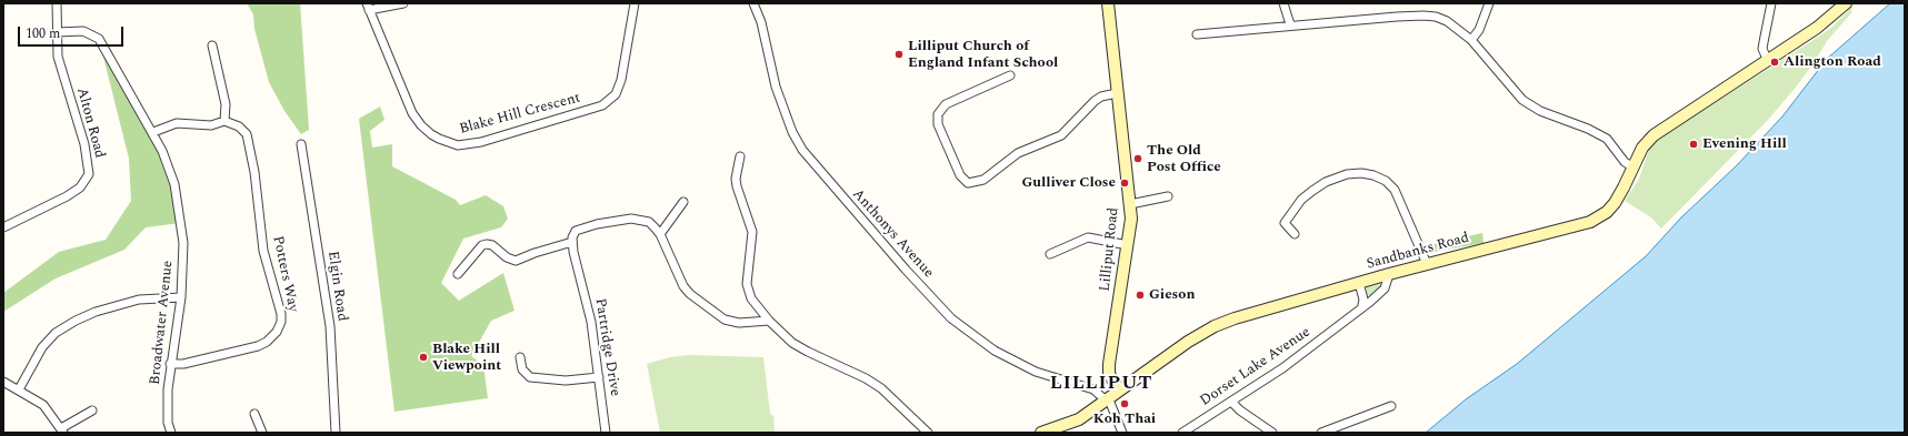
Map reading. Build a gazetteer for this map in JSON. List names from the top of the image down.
{
  "streets": {
    "main road": ["Lilliput Road", "Sandbanks Road"],
    "street": [
      "Blake Hill Crescent",
      "Alton Road",
      "Anthonys Avenue",
      "Potters Way",
      "Elgin Road",
      "Broadwater Avenue",
      "Partridge Drive",
      "Dorset Lake Avenue"
    ]
  },
  "crossings": [
    ["Alton Road", "Broadwater Avenue"],
    ["Anthonys Avenue", "Sandbanks Road"],
    ["Lilliput Road", "Sandbanks Road"],
    ["Sandbanks Road", "Dorset Lake Avenue"],
    ["Potters Way", "Broadwater Avenue"]
  ],
  "districts": ["LILLIPUT"],
  "places": [
    "Lilliput Church of England Infant School",
    "Alington Road",
    "Evening Hill",
    "The Old Post Office",
    "Gulliver Close",
    "Gieson",
    "Blake Hill Viewpoint",
    "Koh Thai"
  ],
  "scale_bar": "100 m"
}
